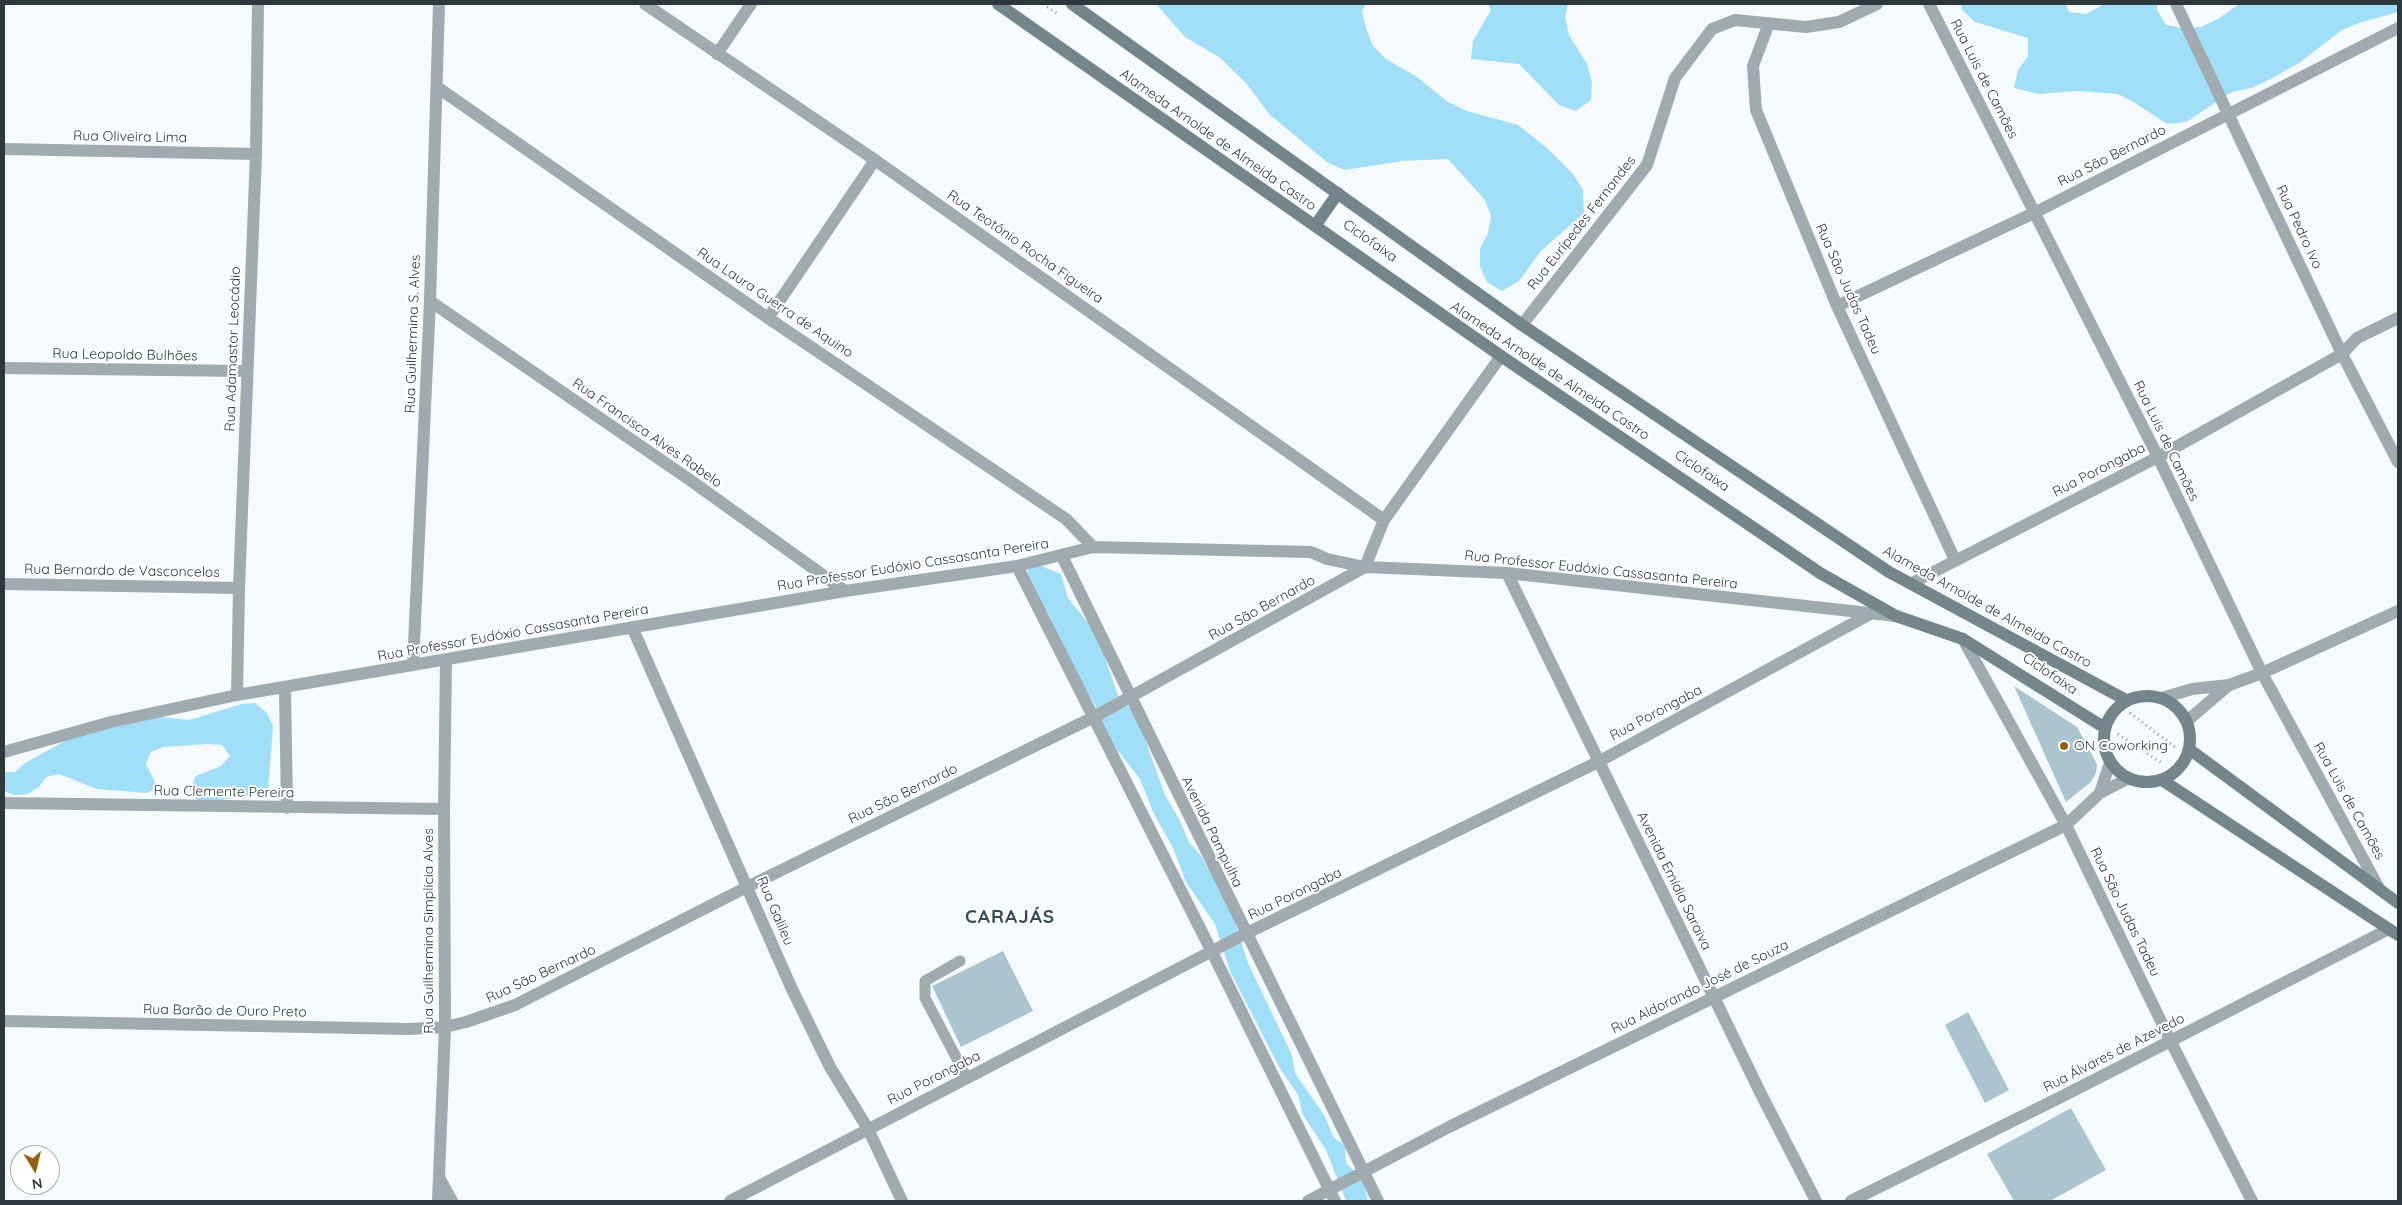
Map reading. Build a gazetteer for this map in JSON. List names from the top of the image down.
{
  "streets": {
    "main road": ["Alameda Arnolde de Almeida Castro"],
    "street": [
      "Rua Luis de Camões",
      "Rua Oliveira Lima",
      "Rua São Bernardo",
      "Rua Eurípedes Fernandes",
      "Rua Pedro Ivo",
      "Rua Teotônio Rocha Figueira",
      "Rua São Judas Tadeu",
      "Rua Laura Guerra de Aquino",
      "Rua Guilhermina S. Alves",
      "Rua Adamastor Leocádio",
      "Rua Leopoldo Bulhões",
      "Rua Francisca Alves Rabelo",
      "Rua Porongaba",
      "Rua Professor Eudóxio Cassasanta Pereira",
      "Rua Bernardo de Vasconcelos",
      "Rua Clemente Pereira",
      "Avenida Pampulha",
      "Avenida Emídia Saraiva",
      "Rua Galileu",
      "Rua Guilhermina Simplicia Alves",
      "Rua Aldorando José de Souza",
      "Rua Barão de Ouro Preto",
      "Rua Álvares de Azevedo"
    ]
  },
  "crossings": [
    ["Rua Luis de Camões", "Rua São Bernardo"],
    ["Rua Luis de Camões", "Rua Porongaba"],
    ["Rua Oliveira Lima", "Rua Adamastor Leocádio"],
    ["Alameda Arnolde de Almeida Castro", "Rua Eurípedes Fernandes"],
    ["Alameda Arnolde de Almeida Castro", "Rua São Judas Tadeu"],
    ["Alameda Arnolde de Almeida Castro", "Rua Porongaba"],
    ["Alameda Arnolde de Almeida Castro", "Rua Professor Eudóxio Cassasanta Pereira"],
    ["Rua São Bernardo", "Rua Pedro Ivo"],
    ["Rua São Bernardo", "Rua São Judas Tadeu"],
    ["Rua São Bernardo", "Rua Professor Eudóxio Cassasanta Pereira"],
    ["Rua São Bernardo", "Avenida Pampulha"],
    ["Rua São Bernardo", "Rua Galileu"],
    ["Rua São Bernardo", "Rua Guilhermina Simplicia Alves"],
    ["Rua São Bernardo", "Rua Barão de Ouro Preto"],
    ["Rua Eurípedes Fernandes", "Rua São Judas Tadeu"],
    ["Rua Pedro Ivo", "Rua Porongaba"],
    ["Rua São Judas Tadeu", "Rua Porongaba"],
    ["Rua São Judas Tadeu", "Rua Aldorando José de Souza"],
    ["Rua São Judas Tadeu", "Rua Álvares de Azevedo"],
    ["Rua Laura Guerra de Aquino", "Rua Guilhermina S. Alves"],
    ["Rua Laura Guerra de Aquino", "Rua Professor Eudóxio Cassasanta Pereira"],
    ["Rua Guilhermina S. Alves", "Rua Francisca Alves Rabelo"],
    ["Rua Guilhermina S. Alves", "Rua Professor Eudóxio Cassasanta Pereira"],
    ["Rua Adamastor Leocádio", "Rua Leopoldo Bulhões"],
    ["Rua Adamastor Leocádio", "Rua Professor Eudóxio Cassasanta Pereira"],
    ["Rua Adamastor Leocádio", "Rua Bernardo de Vasconcelos"],
    ["Rua Francisca Alves Rabelo", "Rua Professor Eudóxio Cassasanta Pereira"],
    ["Rua Porongaba", "Rua Professor Eudóxio Cassasanta Pereira"],
    ["Rua Porongaba", "Avenida Pampulha"],
    ["Rua Porongaba", "Avenida Emídia Saraiva"],
    ["Rua Porongaba", "Rua Galileu"],
    ["Rua Professor Eudóxio Cassasanta Pereira", "Avenida Pampulha"],
    ["Rua Professor Eudóxio Cassasanta Pereira", "Avenida Emídia Saraiva"],
    ["Rua Professor Eudóxio Cassasanta Pereira", "Rua Galileu"],
    ["Rua Professor Eudóxio Cassasanta Pereira", "Rua Guilhermina Simplicia Alves"],
    ["Rua Clemente Pereira", "Rua Guilhermina Simplicia Alves"],
    ["Avenida Pampulha", "Rua Aldorando José de Souza"],
    ["Avenida Emídia Saraiva", "Rua Aldorando José de Souza"],
    ["Rua Guilhermina Simplicia Alves", "Rua Barão de Ouro Preto"]
  ],
  "districts": ["CARAJÁS"],
  "places": ["ON Coworking"],
  "north": "bottom"
}
